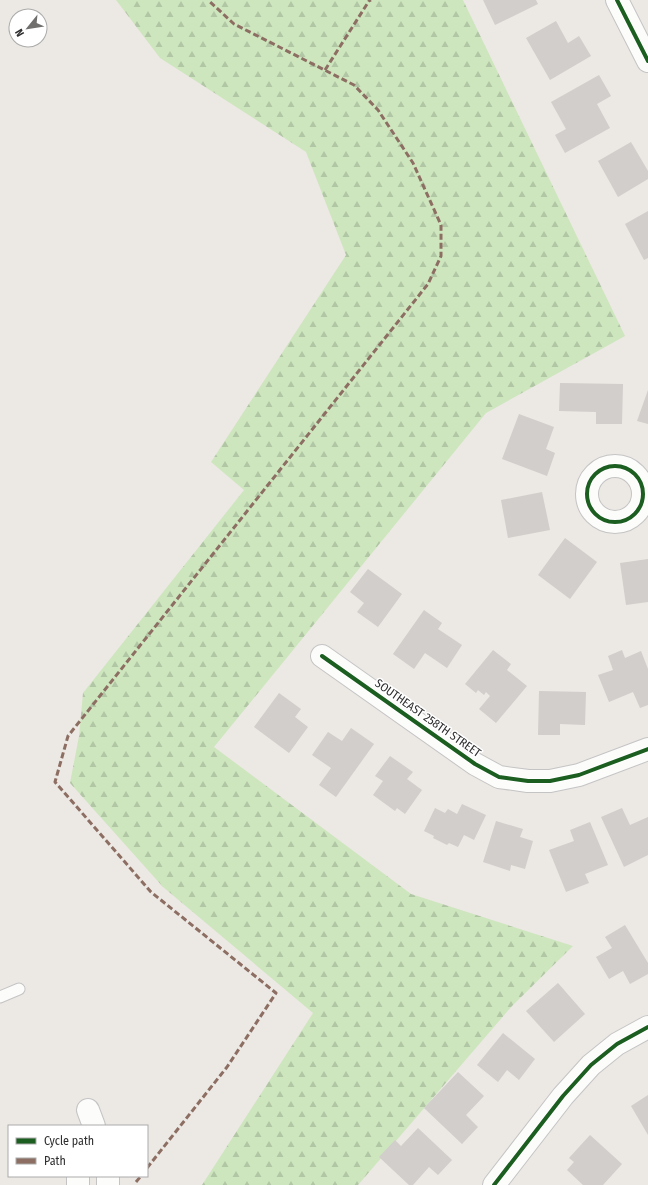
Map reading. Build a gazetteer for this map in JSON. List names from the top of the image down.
{
  "streets": {
    "street": ["SOUTHEAST 258TH STREET"]
  },
  "legend": ["Cycle path", "Path"],
  "north": "bottom left"
}
